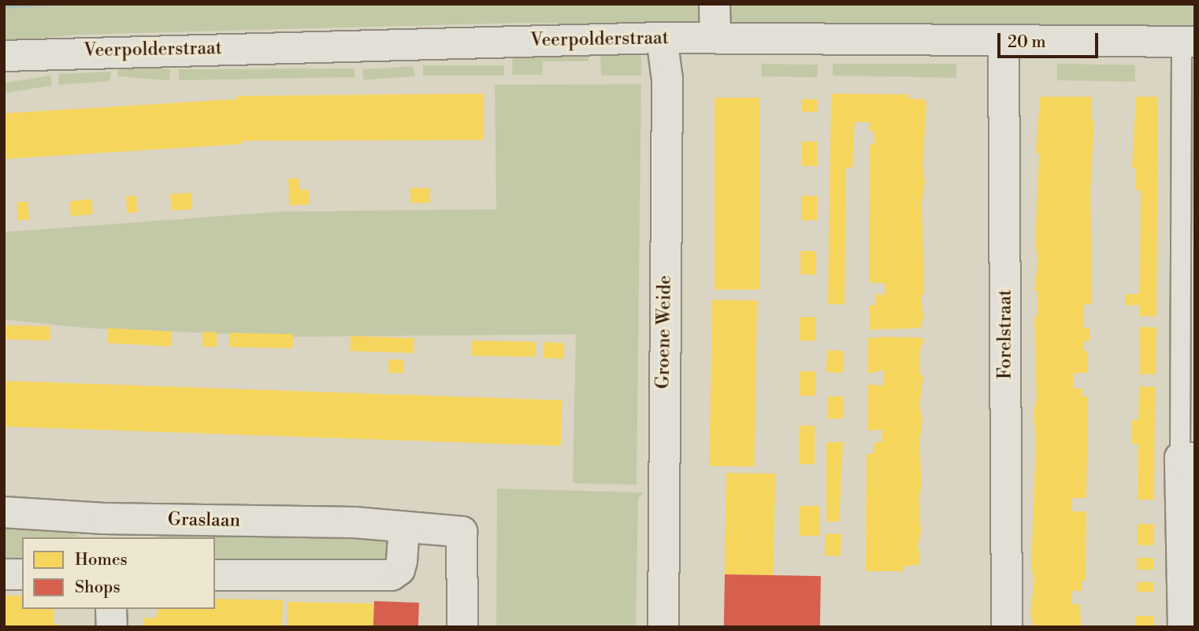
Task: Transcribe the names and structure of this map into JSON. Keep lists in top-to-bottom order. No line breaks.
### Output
{"streets":{"street":["Veerpolderstraat","Groene Weide","Forelstraat","Graslaan"]},"crossings":[["Veerpolderstraat","Groene Weide"],["Veerpolderstraat","Forelstraat"]],"legend":["Homes","Shops"],"scale_bar":"20 m"}
